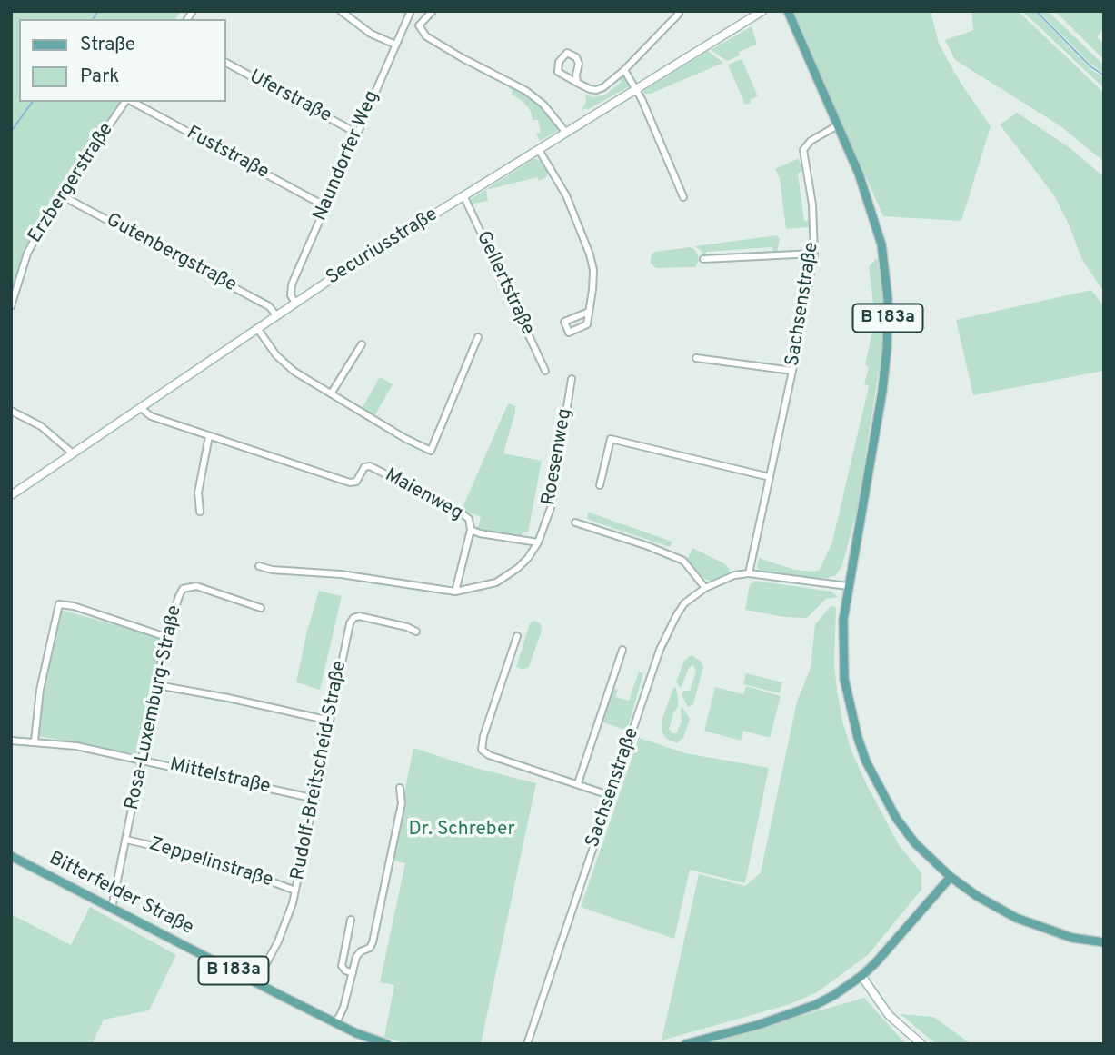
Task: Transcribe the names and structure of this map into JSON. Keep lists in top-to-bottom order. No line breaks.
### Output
{"streets":{"main road":["B 183a","Bitterfelder Straße"],"street":["Uferstraße","Fuststraße","Naundorfer Weg","Erzbergerstraße","Securiusstraße","Gutenbergstraße","Gellertstraße","Sachsenstraße","Roesenweg","Maienweg","Rosa-Luxemburg-Straße","Rudolf-Breitscheid-Straße","Mittelstraße","Zeppelinstraße"]},"crossings":[["Uferstraße","Naundorfer Weg"],["Fuststraße","Naundorfer Weg"],["Naundorfer Weg","Securiusstraße"],["Erzbergerstraße","Gutenbergstraße"],["Securiusstraße","Gutenbergstraße"],["Securiusstraße","Gellertstraße"],["Sachsenstraße","B 183a"],["Rosa-Luxemburg-Straße","Mittelstraße"],["Rosa-Luxemburg-Straße","Zeppelinstraße"],["Rosa-Luxemburg-Straße","Bitterfelder Straße"],["Rudolf-Breitscheid-Straße","Mittelstraße"],["Rudolf-Breitscheid-Straße","Zeppelinstraße"],["Rudolf-Breitscheid-Straße","Bitterfelder Straße"]],"parks":["Dr. Schreber"],"legend":["Straße","Park"]}
